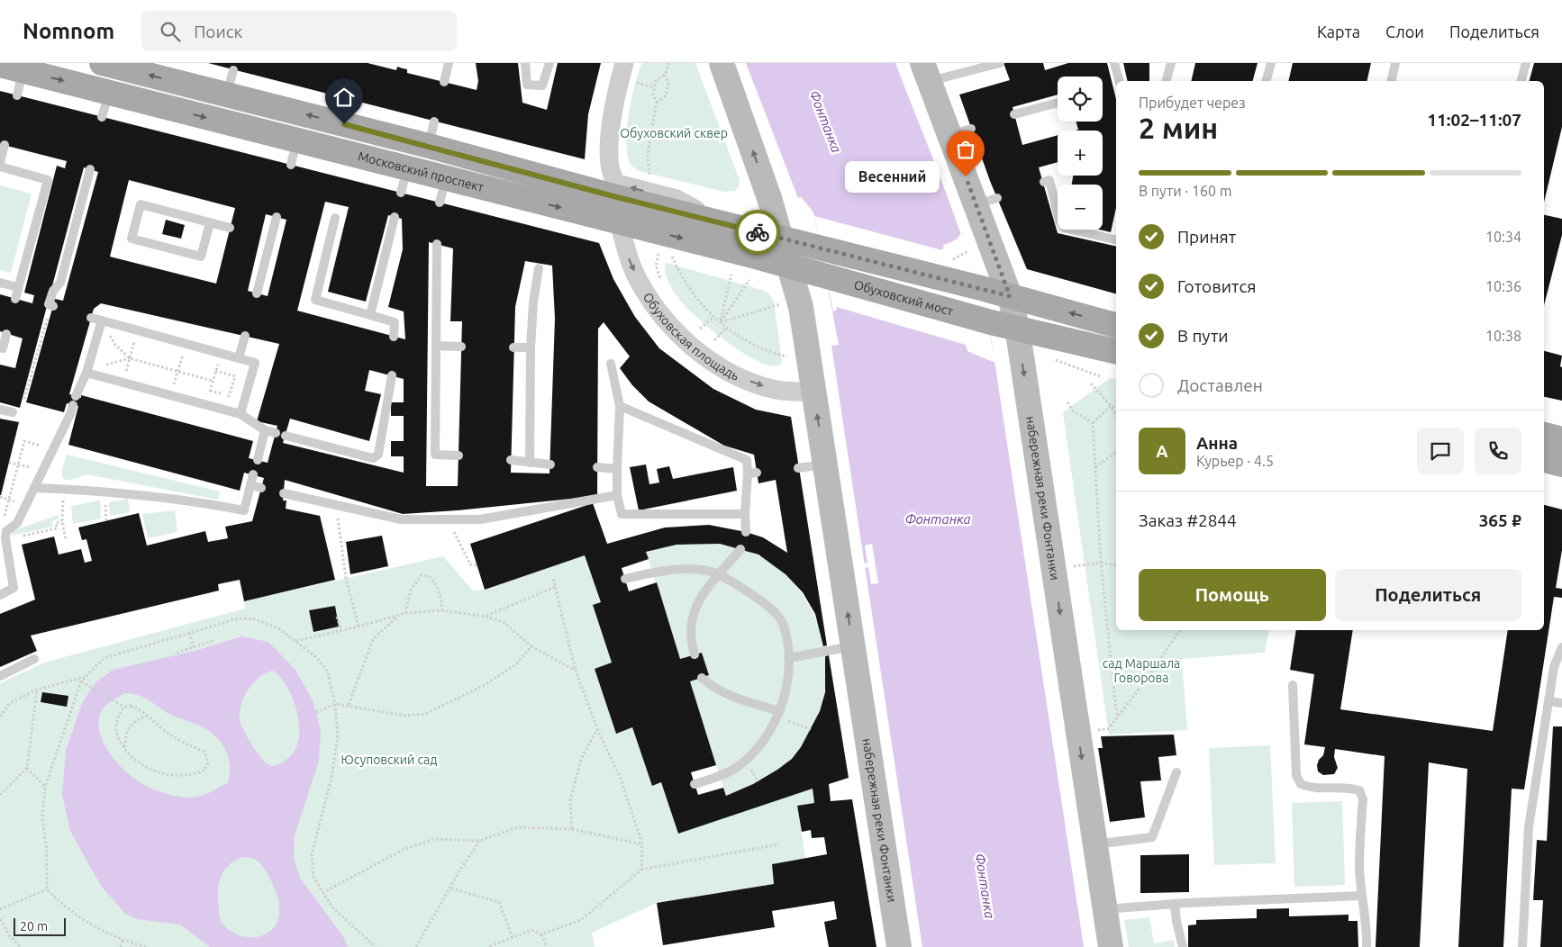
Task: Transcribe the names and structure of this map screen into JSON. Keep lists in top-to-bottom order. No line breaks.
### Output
{"streets":{"main road":["Московский проспект","Обуховский мост","набережная реки Фонтанки"],"street":["Обуховская площадь"]},"crossings":[["Московский проспект","Обуховский мост"],["Московский проспект","Обуховская площадь"],["Московский проспект","набережная реки Фонтанки"],["Обуховский мост","набережная реки Фонтанки"],["Обуховская площадь","набережная реки Фонтанки"]],"one_way":["Обуховская площадь"],"water":["Фонтанка"],"parks":["Обуховский сквер","сад Маршала Говорова","Юсуповский сад"],"places":["Весенний"],"scale_bar":"20 m","page":{"header":"Nomnom","search":"Поиск","nav":["Карта","Слои","Поделиться"],"map_buttons":["+","−"],"heading":["2 мин","Прибудет через","11:02–11:07"],"panel":["Анна","Курьер · 4.5","Заказ #2844","365 ₽"],"bar":"В пути · 160 m","bubble":"Весенний","list":[["Принят","10:34"],["Готовится","10:36"],["В пути","10:38"],"Доставлен"],"round":"А","buttons":["Помощь","Поделиться"],"scale":"20 m"}}
